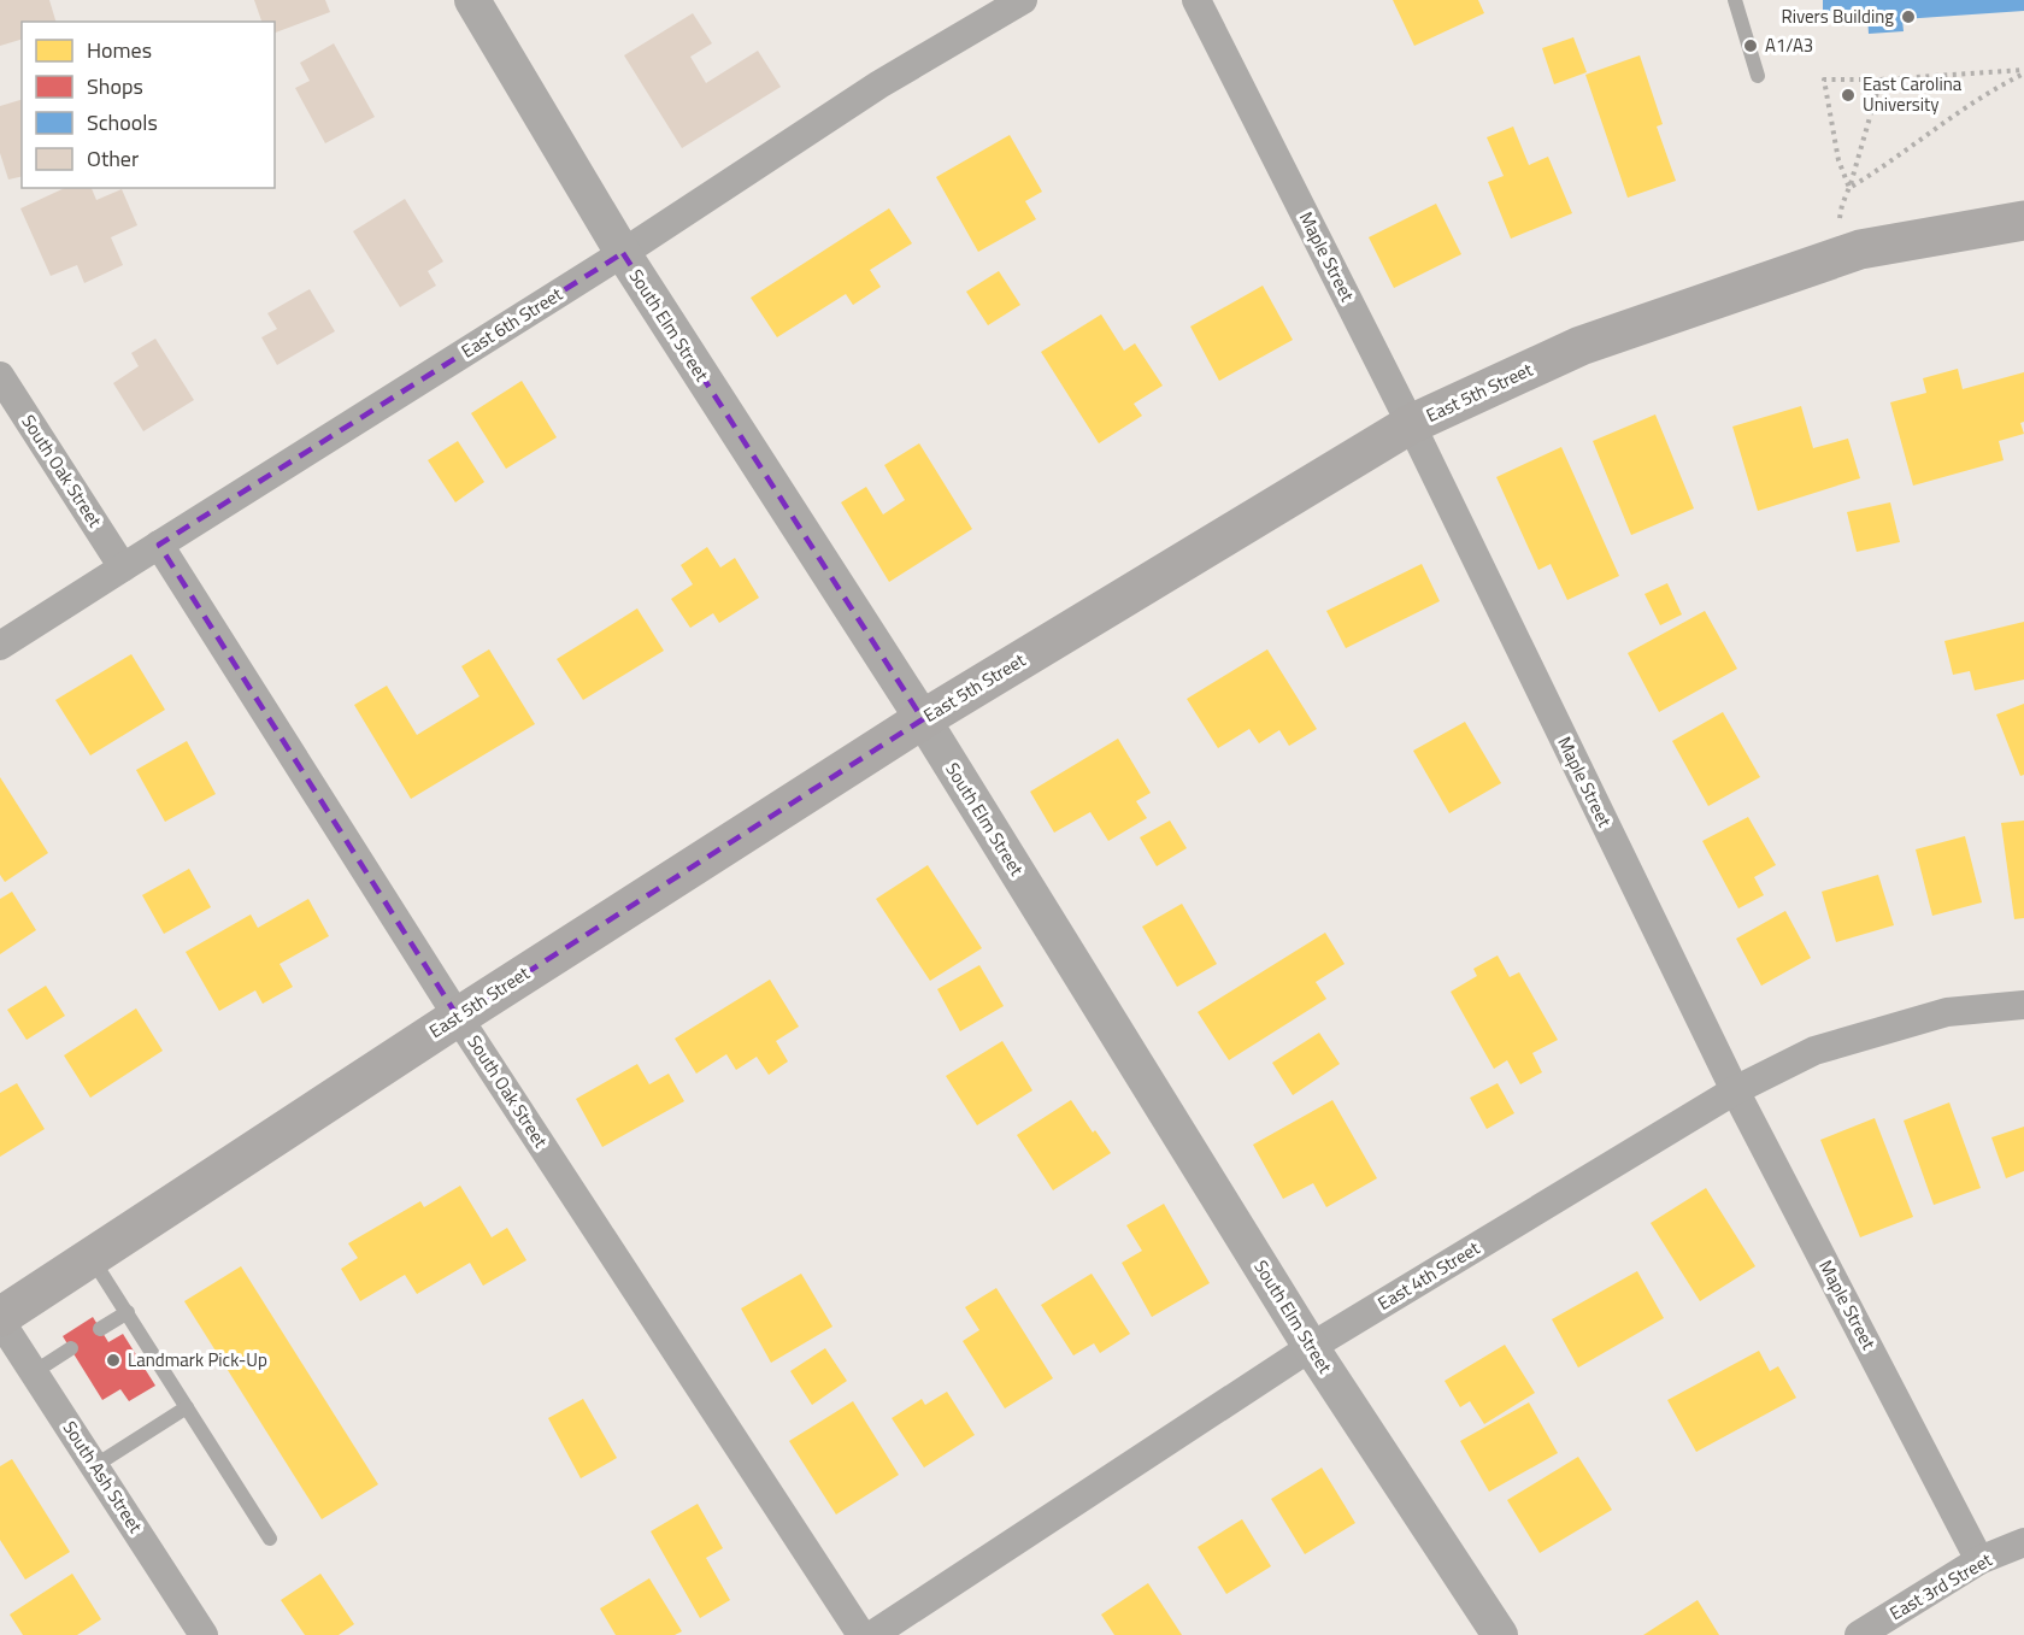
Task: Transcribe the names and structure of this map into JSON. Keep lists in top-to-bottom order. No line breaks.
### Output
{"streets":{"main road":["East 5th Street"],"street":["Maple Street","East 6th Street","South Elm Street","South Oak Street","East 4th Street","South Ash Street","East 3rd Street"]},"crossings":[["Maple Street","East 5th Street"],["Maple Street","East 4th Street"],["Maple Street","East 3rd Street"],["East 6th Street","South Elm Street"],["East 6th Street","South Oak Street"],["South Elm Street","East 5th Street"],["South Elm Street","East 4th Street"],["East 5th Street","South Oak Street"],["East 5th Street","South Ash Street"]],"places":["Rivers Building","A1/A3","East Carolina University","Landmark Pick-Up"],"legend":["Homes","Shops","Schools","Other"]}
